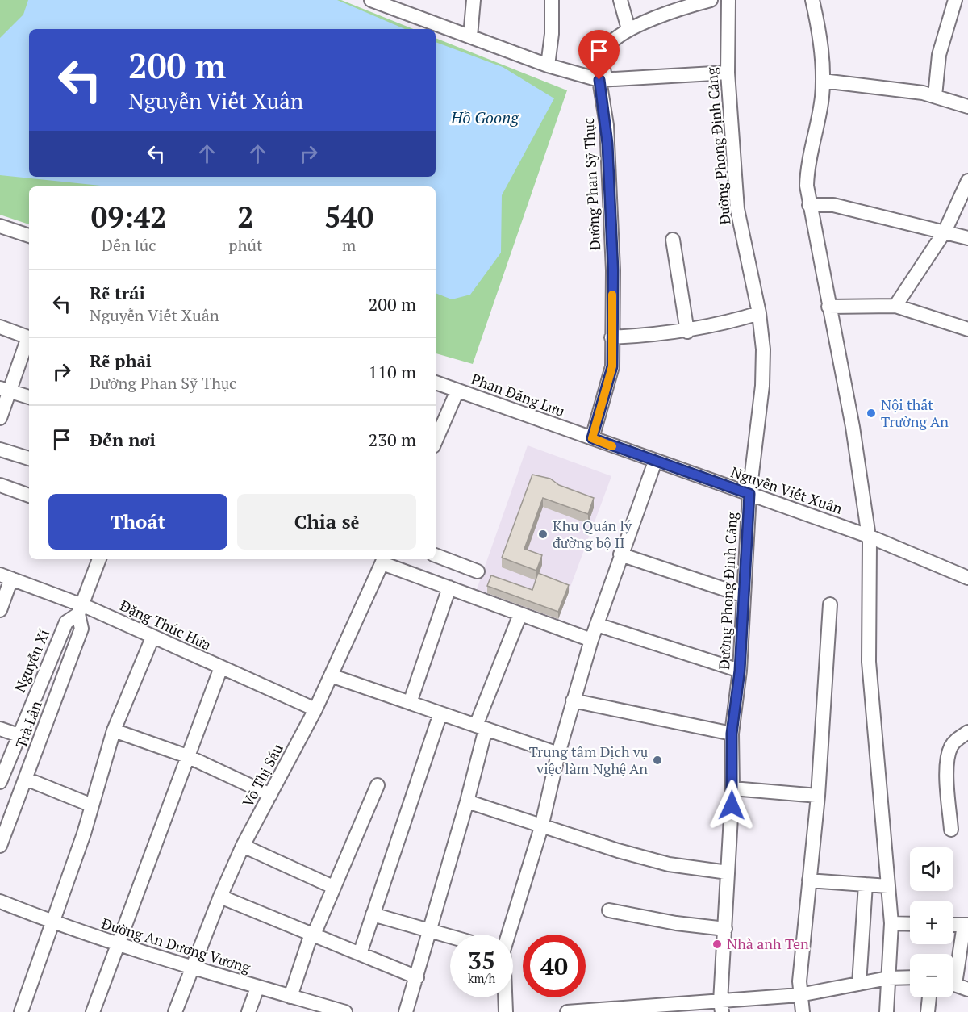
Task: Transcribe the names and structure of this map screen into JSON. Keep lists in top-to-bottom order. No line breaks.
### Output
{"streets":{"street":["Đường Phong Định Cảng","Đường Phan Sỹ Thục","Phan Đăng Lưu","Nguyễn Viết Xuân","Đặng Thúc Hứa","Nguyễn Xí","Trà Lân","Võ Thị Sáu","Đường An Dương Vương"]},"crossings":[["Đường Phong Định Cảng","Nguyễn Viết Xuân"],["Đường Phan Sỹ Thục","Phan Đăng Lưu"],["Đường Phan Sỹ Thục","Nguyễn Viết Xuân"],["Phan Đăng Lưu","Nguyễn Viết Xuân"],["Đặng Thúc Hứa","Nguyễn Xí"],["Đặng Thúc Hứa","Trà Lân"],["Đặng Thúc Hứa","Võ Thị Sáu"],["Nguyễn Xí","Trà Lân"],["Võ Thị Sáu","Đường An Dương Vương"]],"water":["Hồ Goong"],"places":["Nội thất Trường An","Khu Quản lý đường bộ II","Trung tâm Dịch vụ việc làm Nghệ An","Nhà anh Ten"],"page":{"turn":["200 m","Nguyễn Viết Xuân"],"eta":["09:42","Đến lúc","2","phút","540","m"],"list":[{"name":"Rẽ trái","note":"Nguyễn Viết Xuân","value":"200 m"},{"name":"Rẽ phải","note":"Đường Phan Sỹ Thục","value":"110 m"},{"name":"Đến nơi","value":"230 m"}],"buttons":["Thoát","Chia sẻ"],"map_buttons":["+","−"],"speed":"35 km/h","limit":"40"}}
